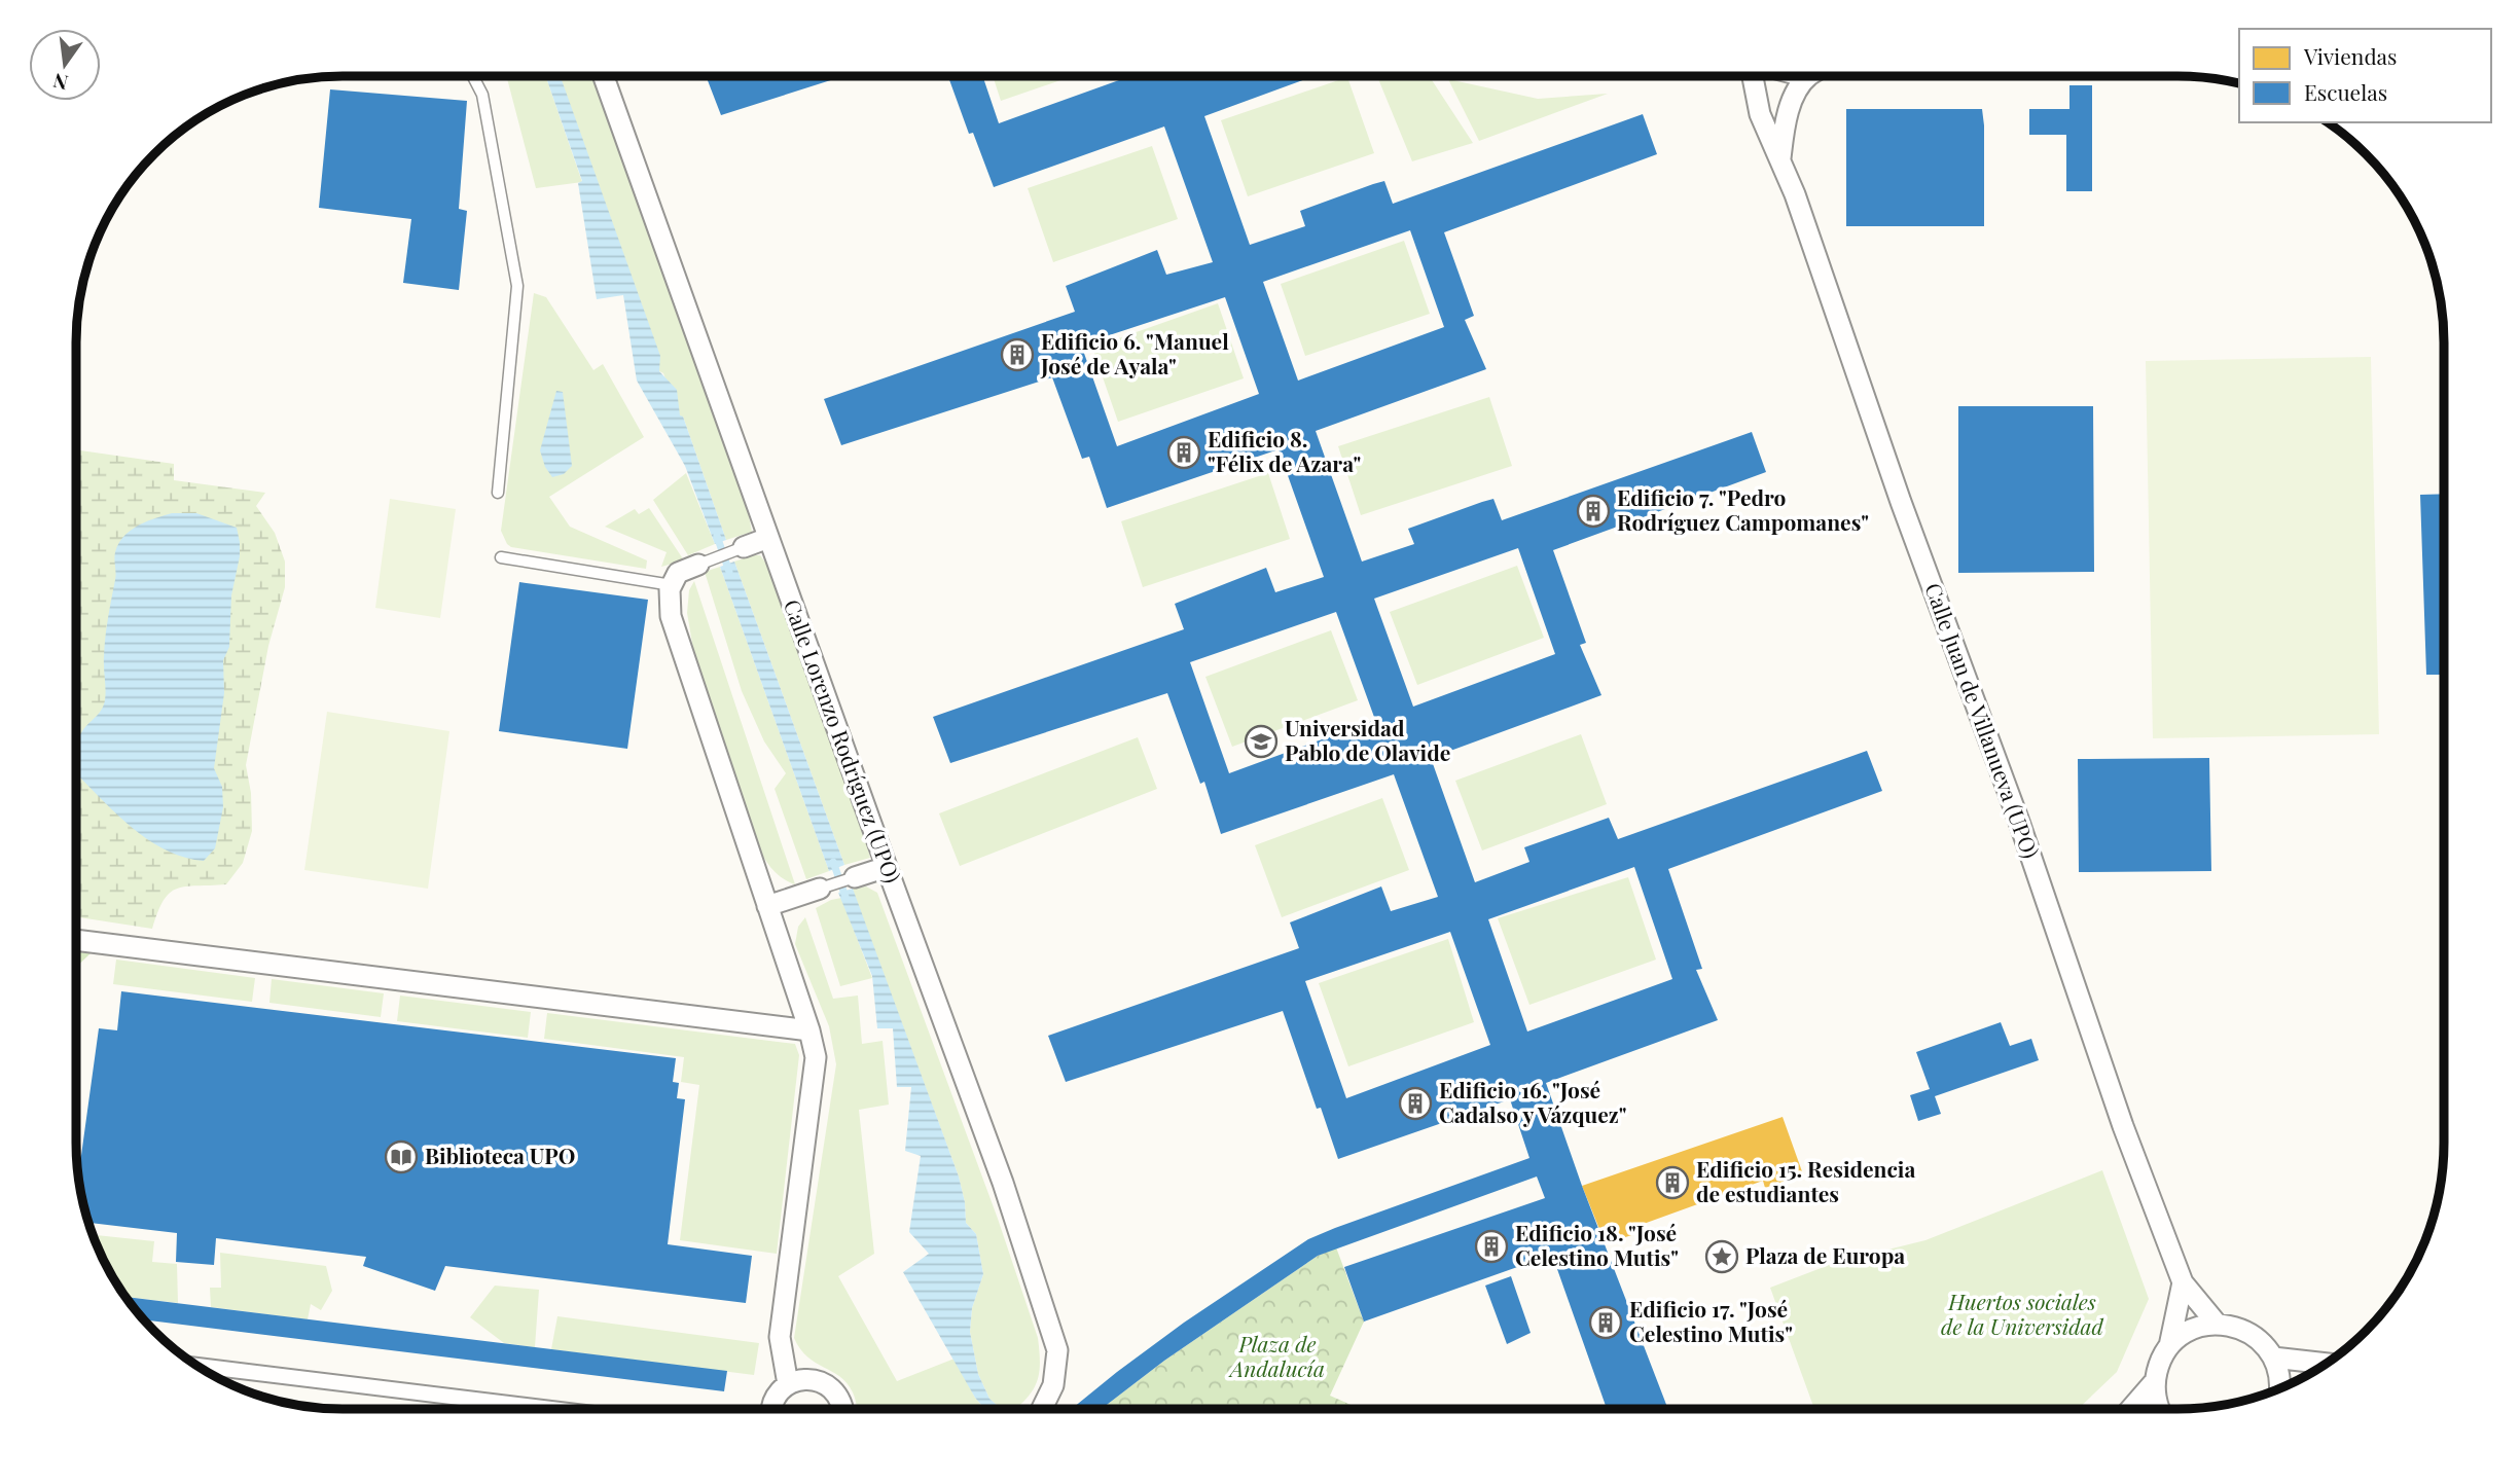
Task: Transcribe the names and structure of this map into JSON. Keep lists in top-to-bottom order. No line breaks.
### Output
{"streets":{"street":["Calle Juan de Villanueva (UPO)","Calle Lorenzo Rodríguez (UPO)"]},"parks":["Huertos sociales de la Universidad","Plaza de Andalucía"],"places":{"building":["Edificio 6. \"Manuel José de Ayala\"","Edificio 8. \"Félix de Azara\"","Edificio 7. \"Pedro Rodríguez Campomanes\"","Edificio 16. \"José Cadalso y Vázquez\"","Edificio 15. Residencia de estudiantes","Edificio 18. \"José Celestino Mutis\"","Edificio 17. \"José Celestino Mutis\""],"school or university":["Universidad Pablo de Olavide"],"library":["Biblioteca UPO"],"place":["Plaza de Europa"]},"legend":["Viviendas","Escuelas"],"north":"bottom"}
